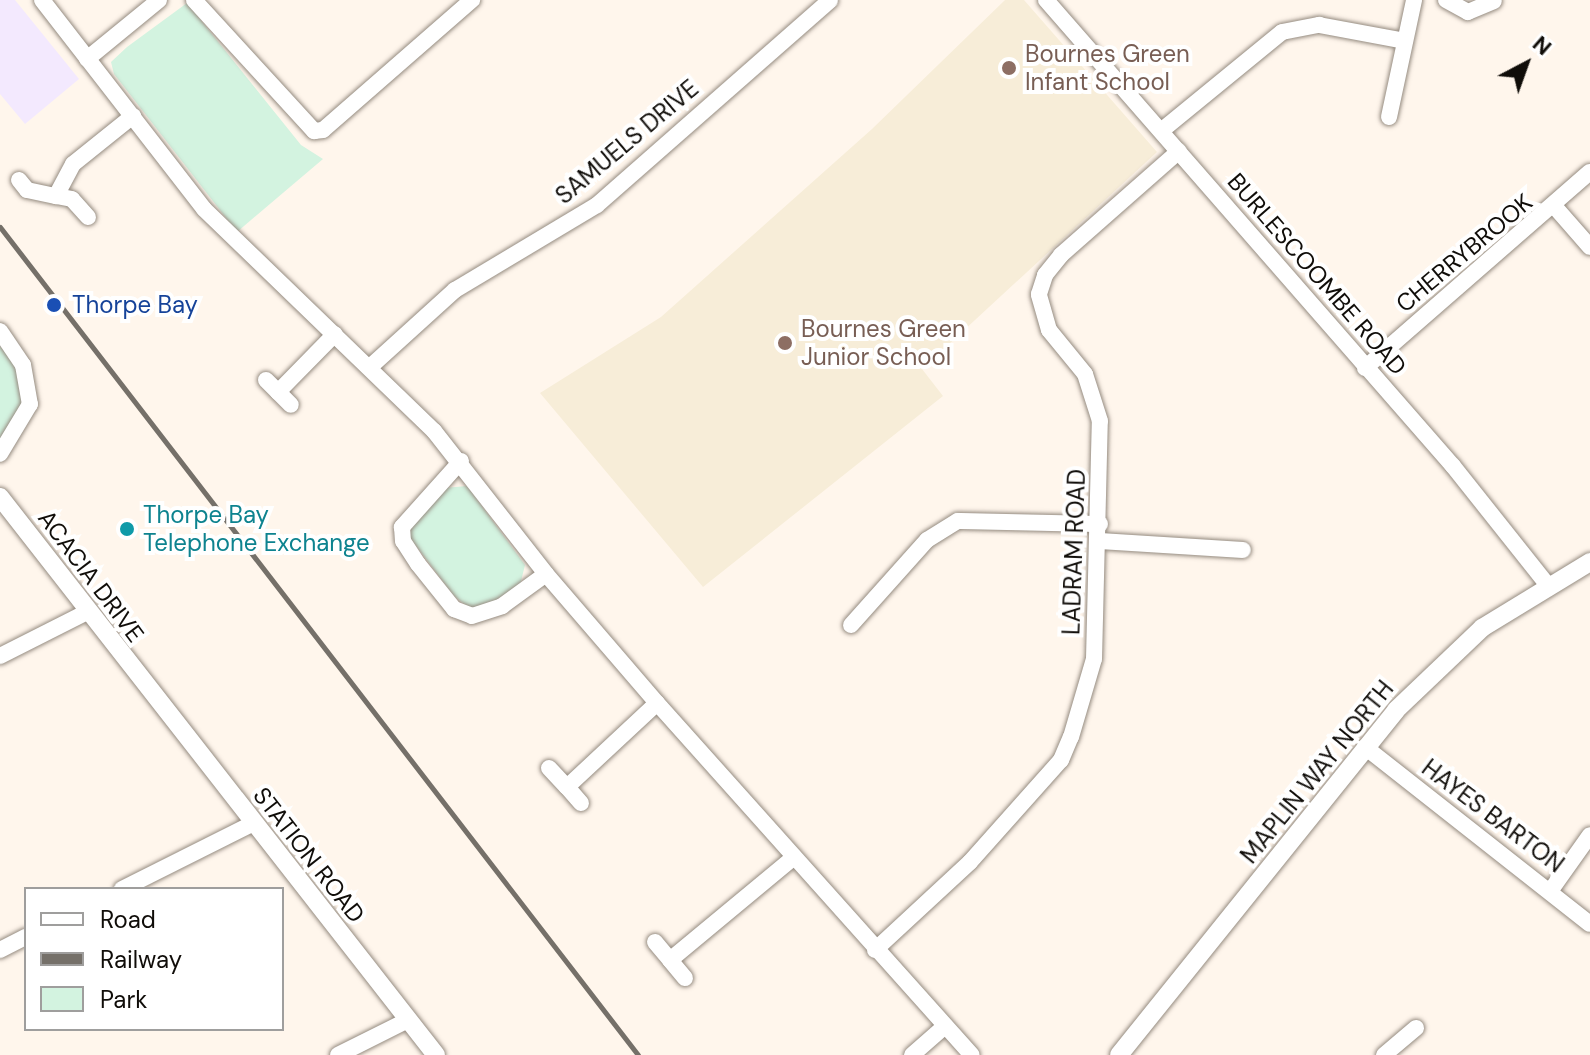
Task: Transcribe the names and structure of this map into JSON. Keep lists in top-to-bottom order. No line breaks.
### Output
{"streets":{"street":["SAMUELS DRIVE","CHERRYBROOK","BURLESCOOMBE ROAD","LADRAM ROAD","ACACIA DRIVE","MAPLIN WAY NORTH","HAYES BARTON","STATION ROAD"]},"crossings":[["CHERRYBROOK","BURLESCOOMBE ROAD"],["BURLESCOOMBE ROAD","LADRAM ROAD"],["BURLESCOOMBE ROAD","MAPLIN WAY NORTH"],["ACACIA DRIVE","STATION ROAD"],["MAPLIN WAY NORTH","HAYES BARTON"]],"places":["Bournes Green Infant School","Thorpe Bay","Bournes Green Junior School","Thorpe Bay Telephone Exchange"],"legend":["Road","Railway","Park"],"north":"top right"}
